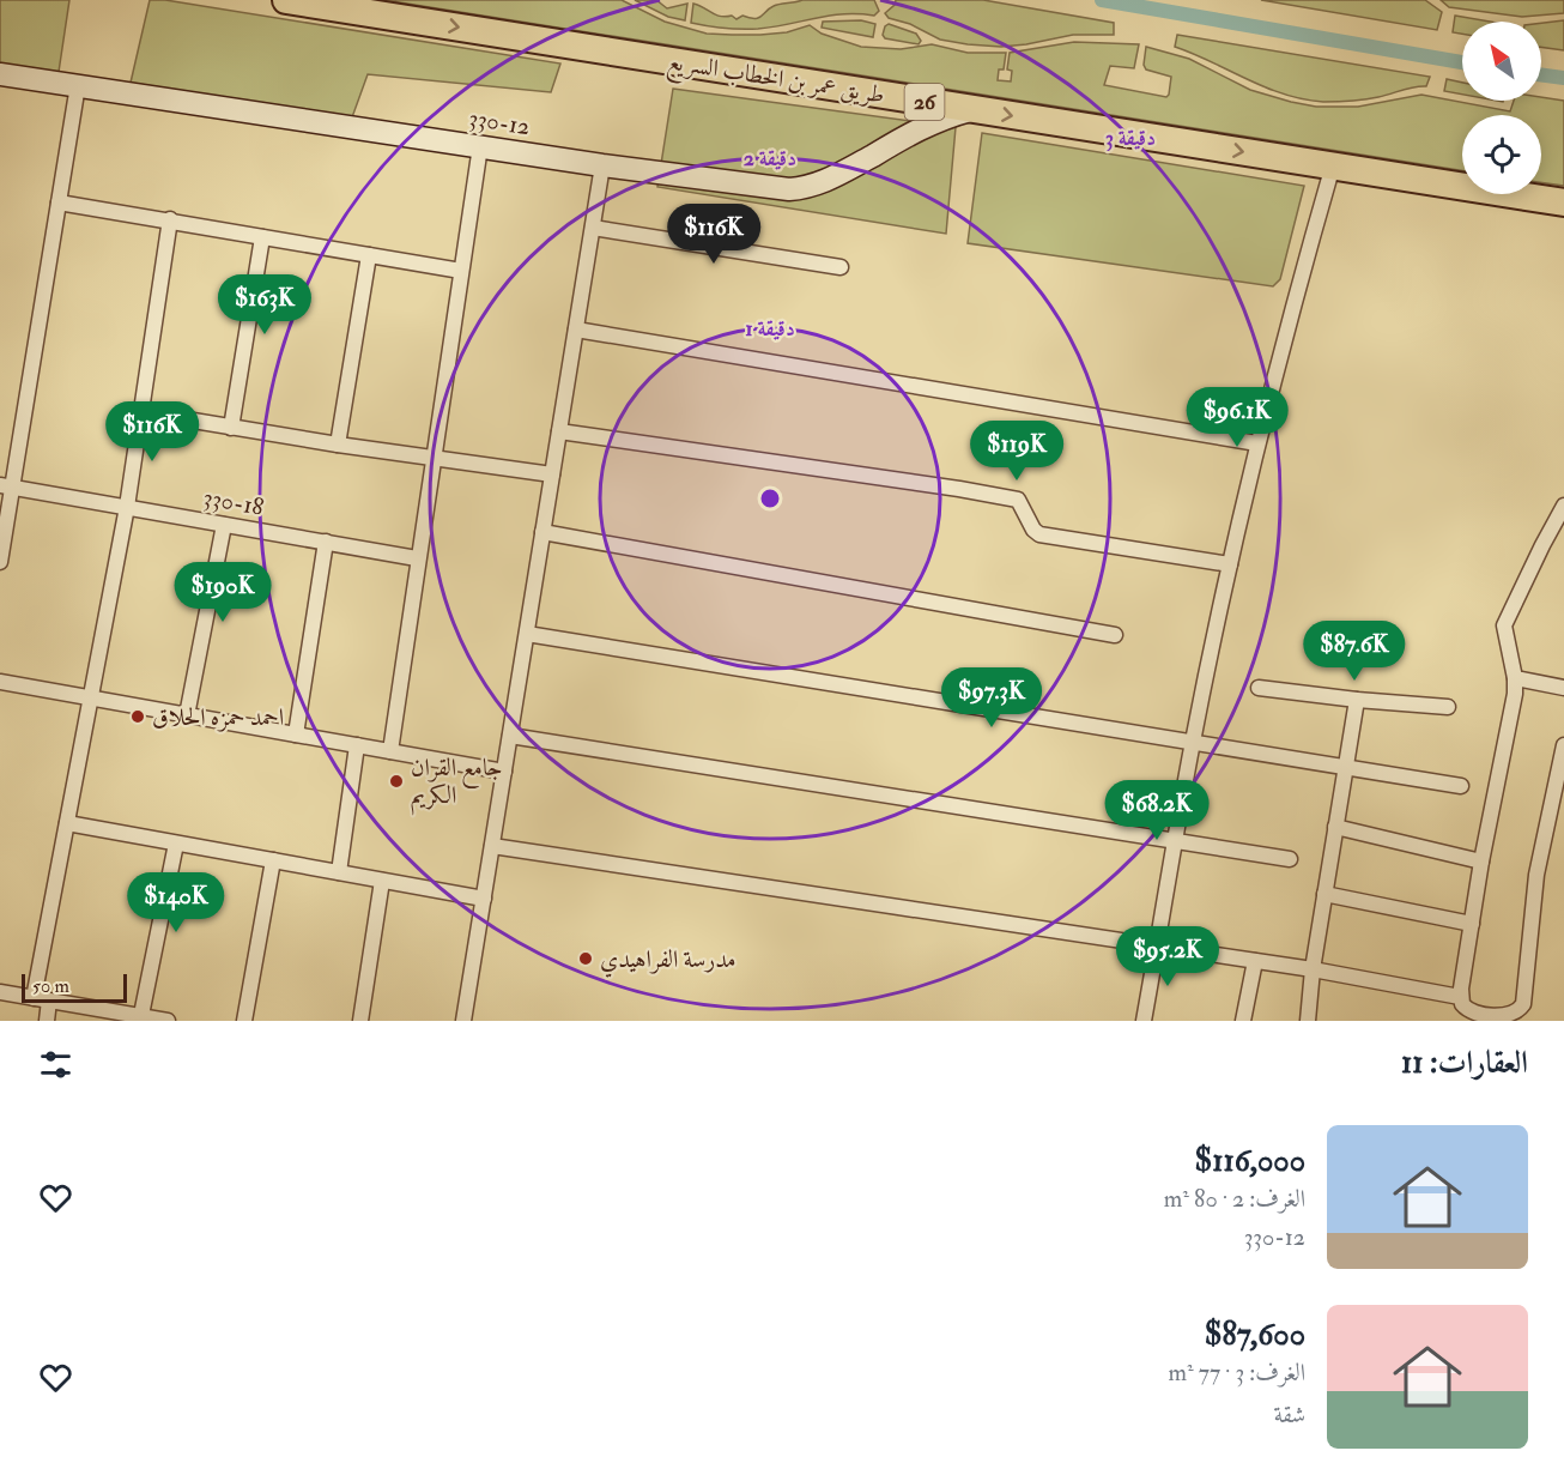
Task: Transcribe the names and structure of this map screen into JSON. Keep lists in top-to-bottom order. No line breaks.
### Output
{"streets":{"highway":["طريق عمر بن الخطاب السريع","26"],"street":["330-12","330-18"]},"crossings":[["طريق عمر بن الخطاب السريع","330-12"]],"one_way":["طريق عمر بن الخطاب السريع"],"places":["احمد حمزه الحلاق","جامع القران الكريم","مدرسة الفراهيدي"],"scale_bar":"50 m","north":"top left","page":{"price":["$116K","$163K","$96.1K","$116K","$119K","$190K","$87.6K","$97.3K","$68.2K","$140K","$95.2K"],"scale":"50 m","heading":"العقارات: 11","list":[{"name":"$116,000","note":"الغرف: 2 · 80 m² · 330-12"},{"name":"$87,600","note":"الغرف: 3 · 77 m² · شقة"}]},"rings":["3 دقيقة","2 دقيقة","1 دقيقة"]}
